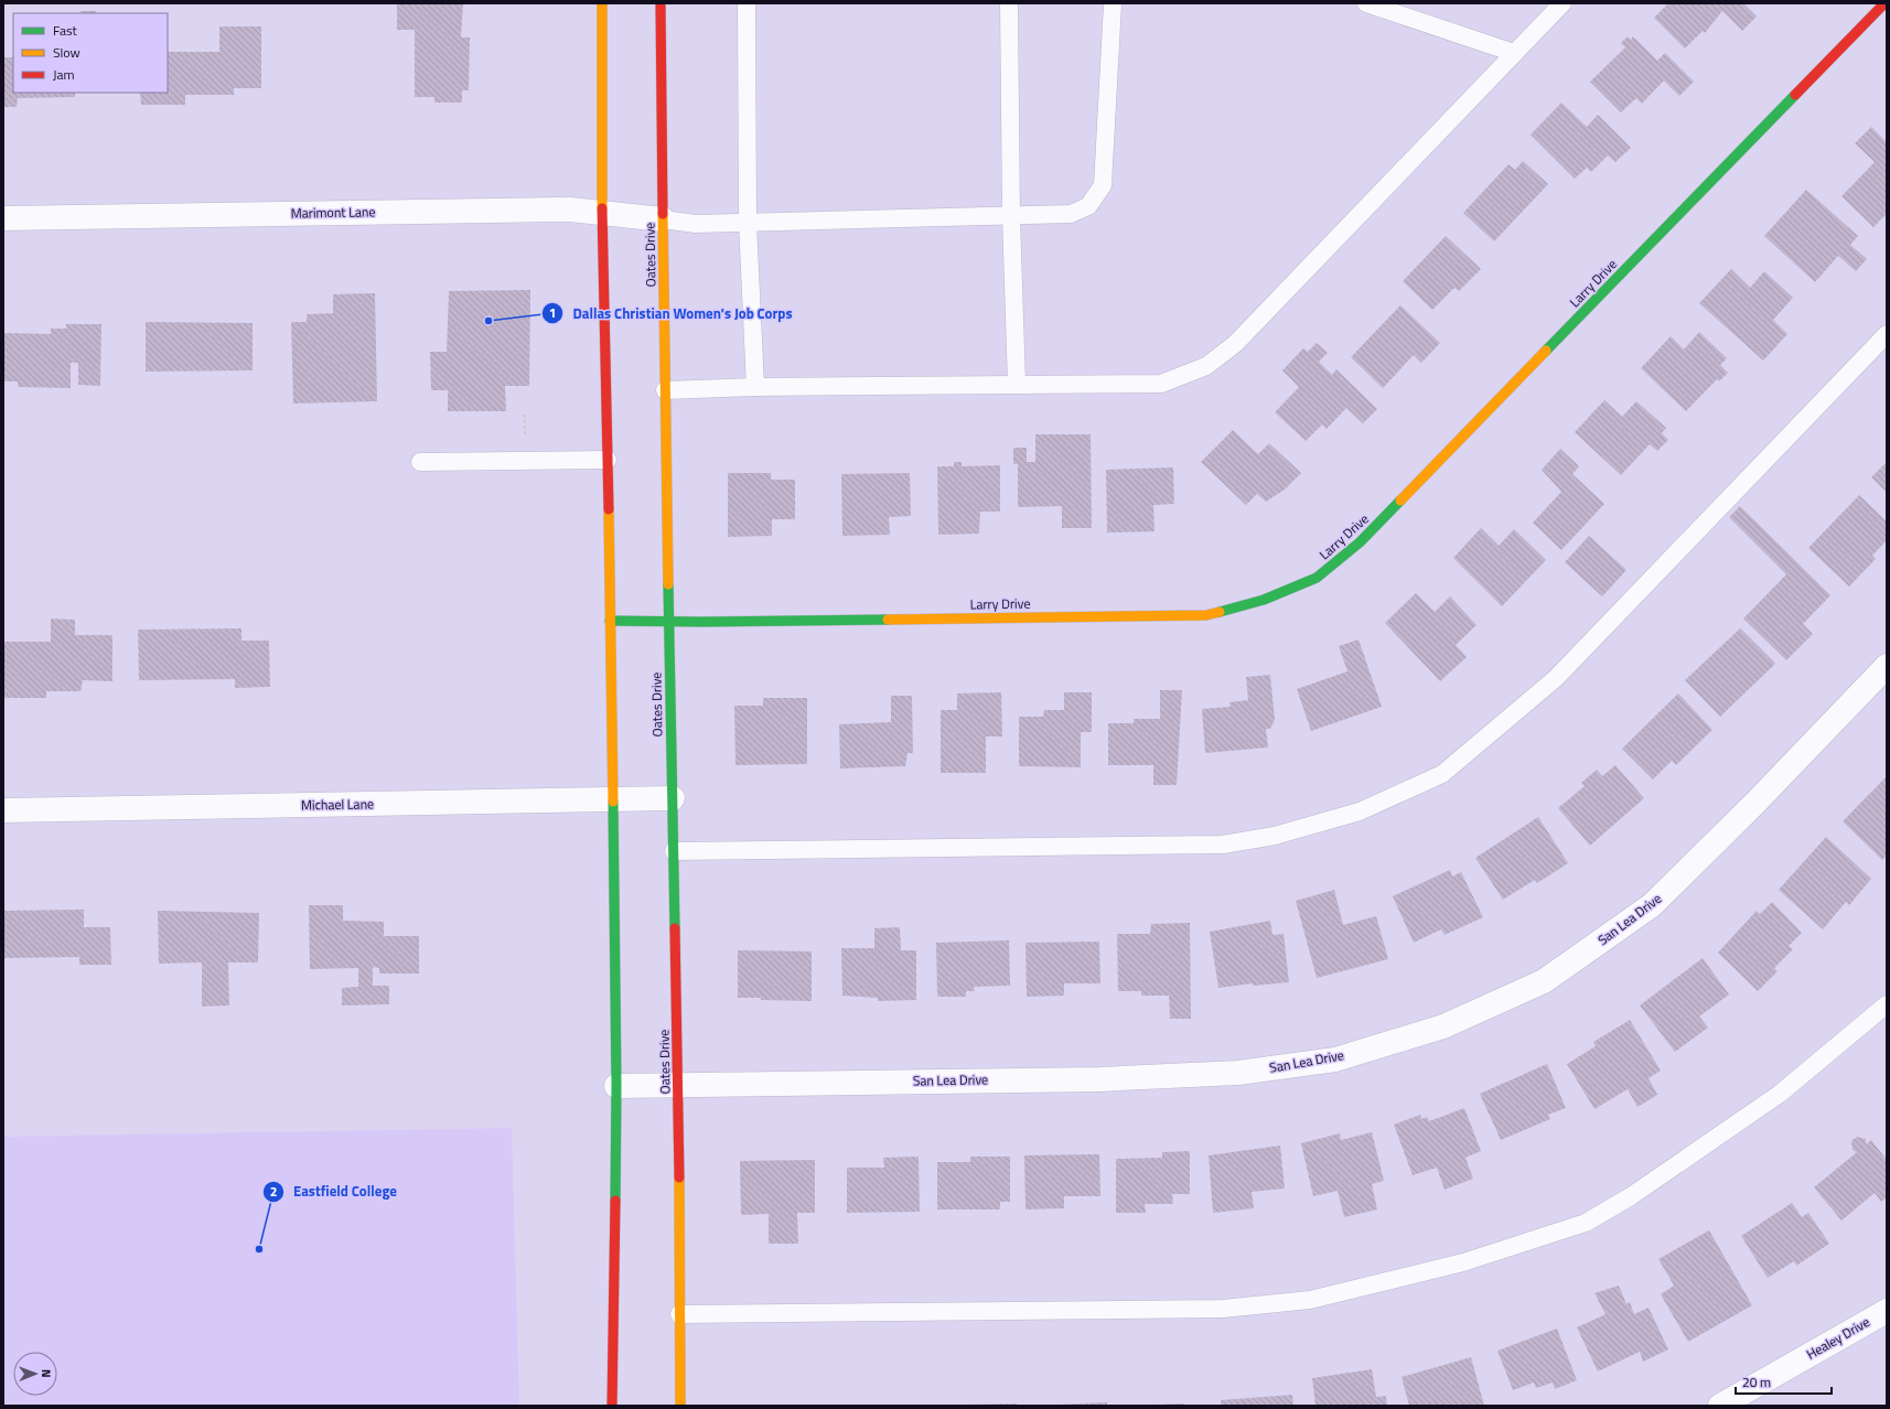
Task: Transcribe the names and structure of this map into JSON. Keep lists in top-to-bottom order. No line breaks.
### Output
{"streets":{"main road":["Oates Drive","Larry Drive"],"street":["Marimont Lane","Michael Lane","San Lea Drive","Healey Drive"]},"crossings":[["Marimont Lane","Oates Drive"],["Oates Drive","Larry Drive"],["Oates Drive","Michael Lane"],["Oates Drive","San Lea Drive"]],"places":["Dallas Christian Women's Job Corps","Eastfield College"],"legend":["Fast","Slow","Jam"],"scale_bar":"20 m","north":"right"}
